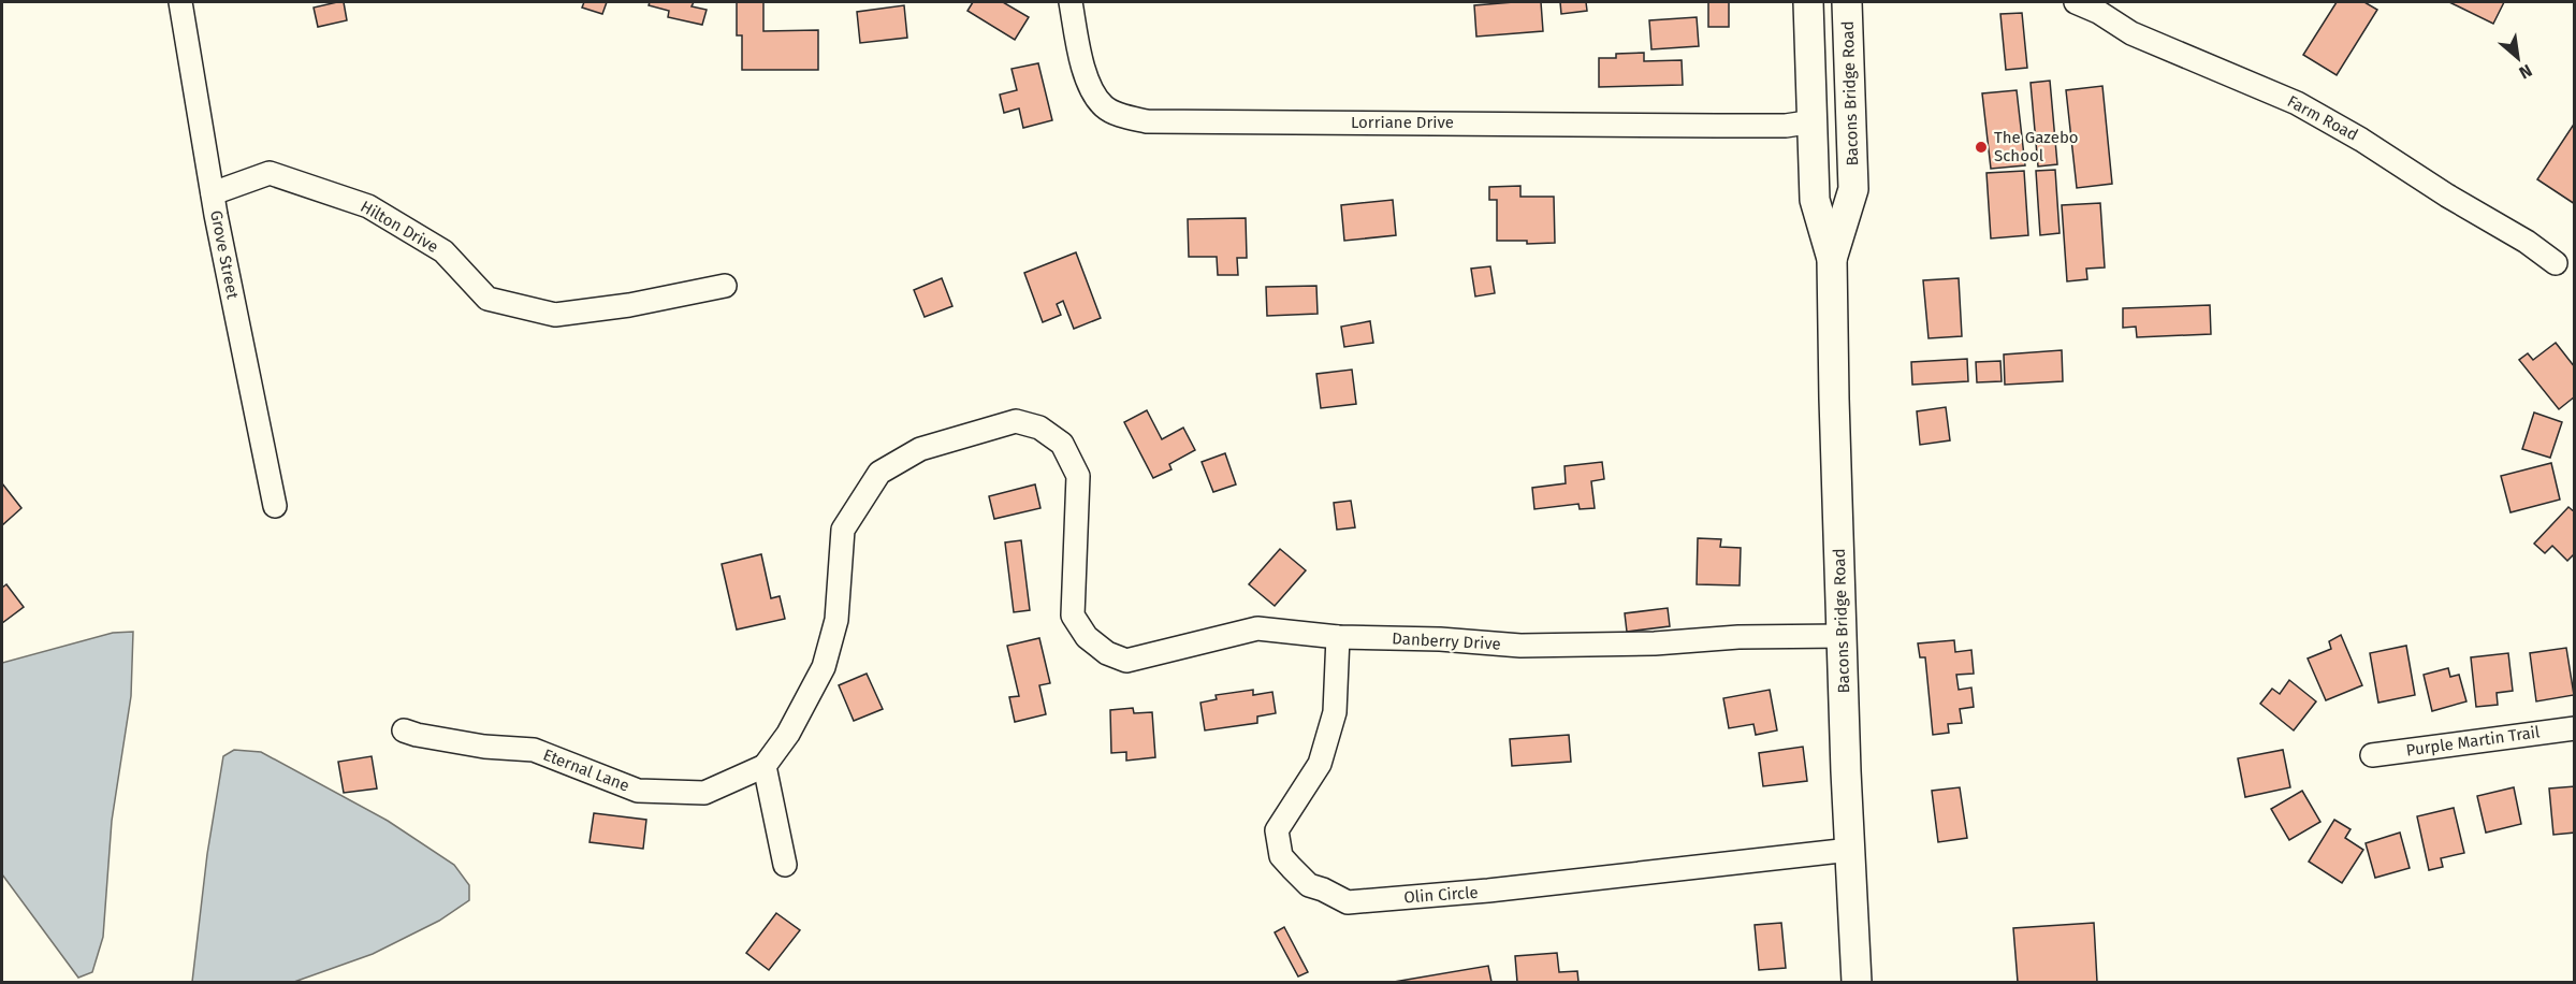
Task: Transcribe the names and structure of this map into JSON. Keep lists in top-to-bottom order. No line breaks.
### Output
{"streets":{"main road":["Bacons Bridge Road"],"street":["Farm Road","Lorriane Drive","Hilton Drive","Grove Street","Danberry Drive","Purple Martin Trail","Eternal Lane","Olin Circle"]},"crossings":[["Bacons Bridge Road","Lorriane Drive"],["Bacons Bridge Road","Danberry Drive"],["Bacons Bridge Road","Olin Circle"],["Hilton Drive","Grove Street"],["Danberry Drive","Eternal Lane"],["Danberry Drive","Olin Circle"]],"places":["The Gazebo School"],"north":"bottom right"}
